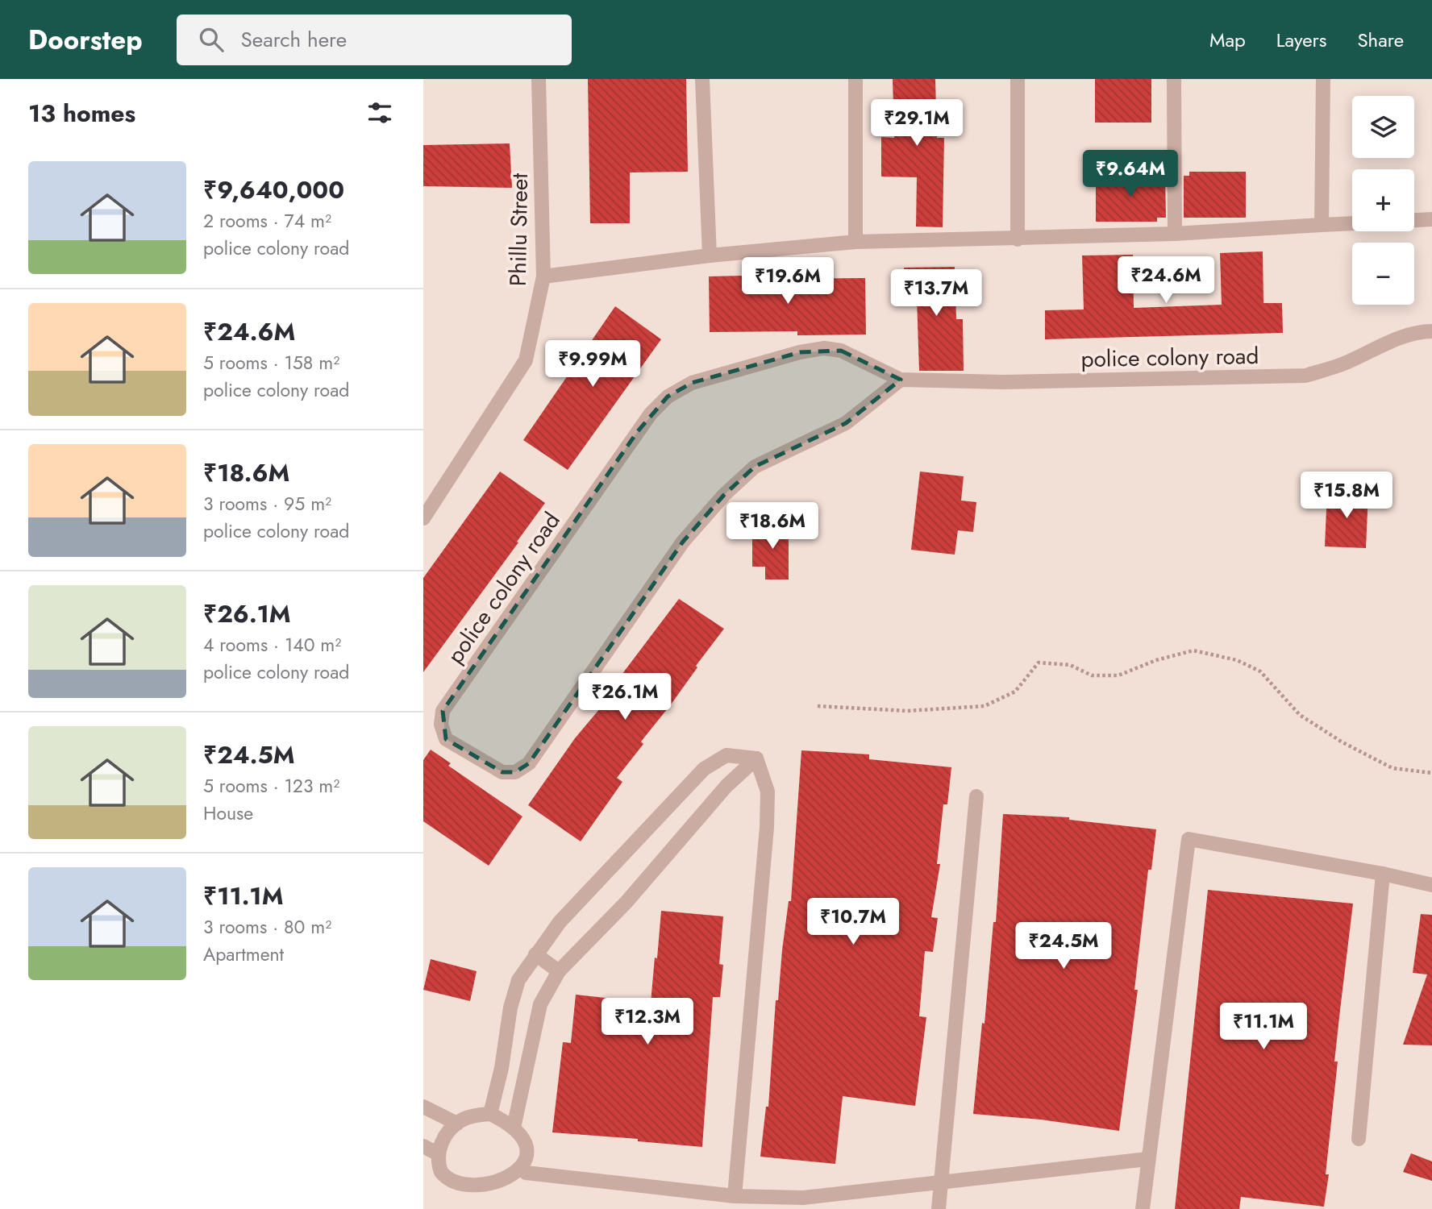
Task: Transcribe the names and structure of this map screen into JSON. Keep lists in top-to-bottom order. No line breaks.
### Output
{"streets":{"street":["Phillu Street","police colony road"]},"page":{"header":"Doorstep","search":"Search here","nav":["Map","Layers","Share"],"heading":"13 homes","map_buttons":["+","−"],"price":["₹29.1M","₹9.64M","₹24.6M","₹19.6M","₹13.7M","₹9.99M","₹15.8M","₹18.6M","₹26.1M","₹10.7M","₹24.5M","₹12.3M","₹11.1M"],"list":[{"name":"₹9,640,000","note":"2 rooms · 74 m² · police colony road"},{"name":"₹24.6M","note":"5 rooms · 158 m² · police colony road"},{"name":"₹18.6M","note":"3 rooms · 95 m² · police colony road"},{"name":"₹26.1M","note":"4 rooms · 140 m² · police colony road"},{"name":"₹24.5M","note":"5 rooms · 123 m² · House"},{"name":"₹11.1M","note":"3 rooms · 80 m² · Apartment"}]}}
